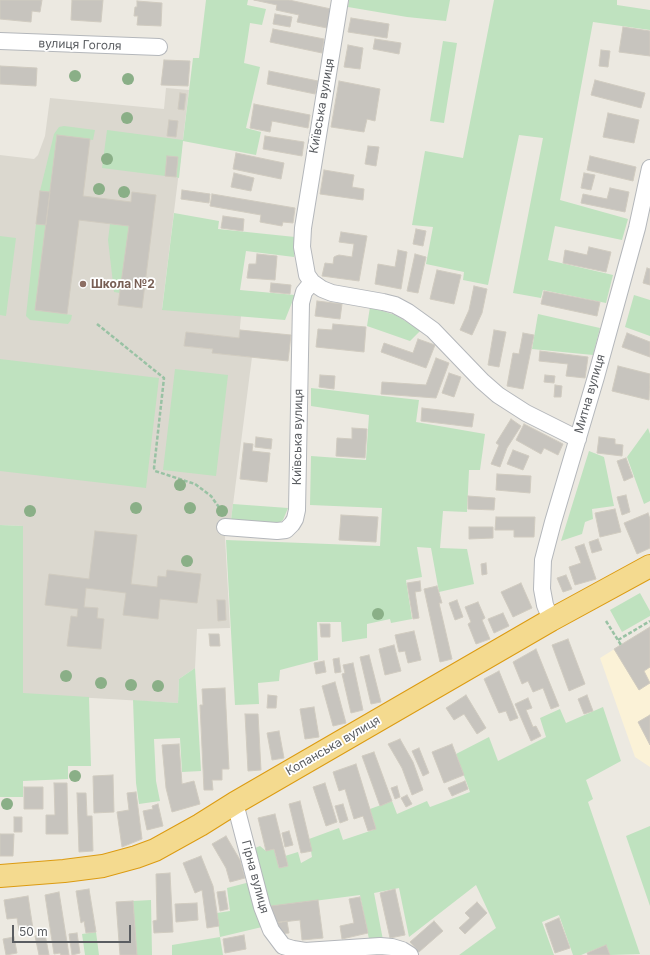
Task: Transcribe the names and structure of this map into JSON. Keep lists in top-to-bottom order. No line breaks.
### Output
{"streets":{"highway":["Копанська вулиця"],"street":["вулиця Гоголя","Київська вулиця","Митна вулиця","Гірна вулиця"]},"crossings":[["Митна вулиця","Копанська вулиця"],["Копанська вулиця","Гірна вулиця"]],"places":["Школа №2"],"scale_bar":"50 m"}
